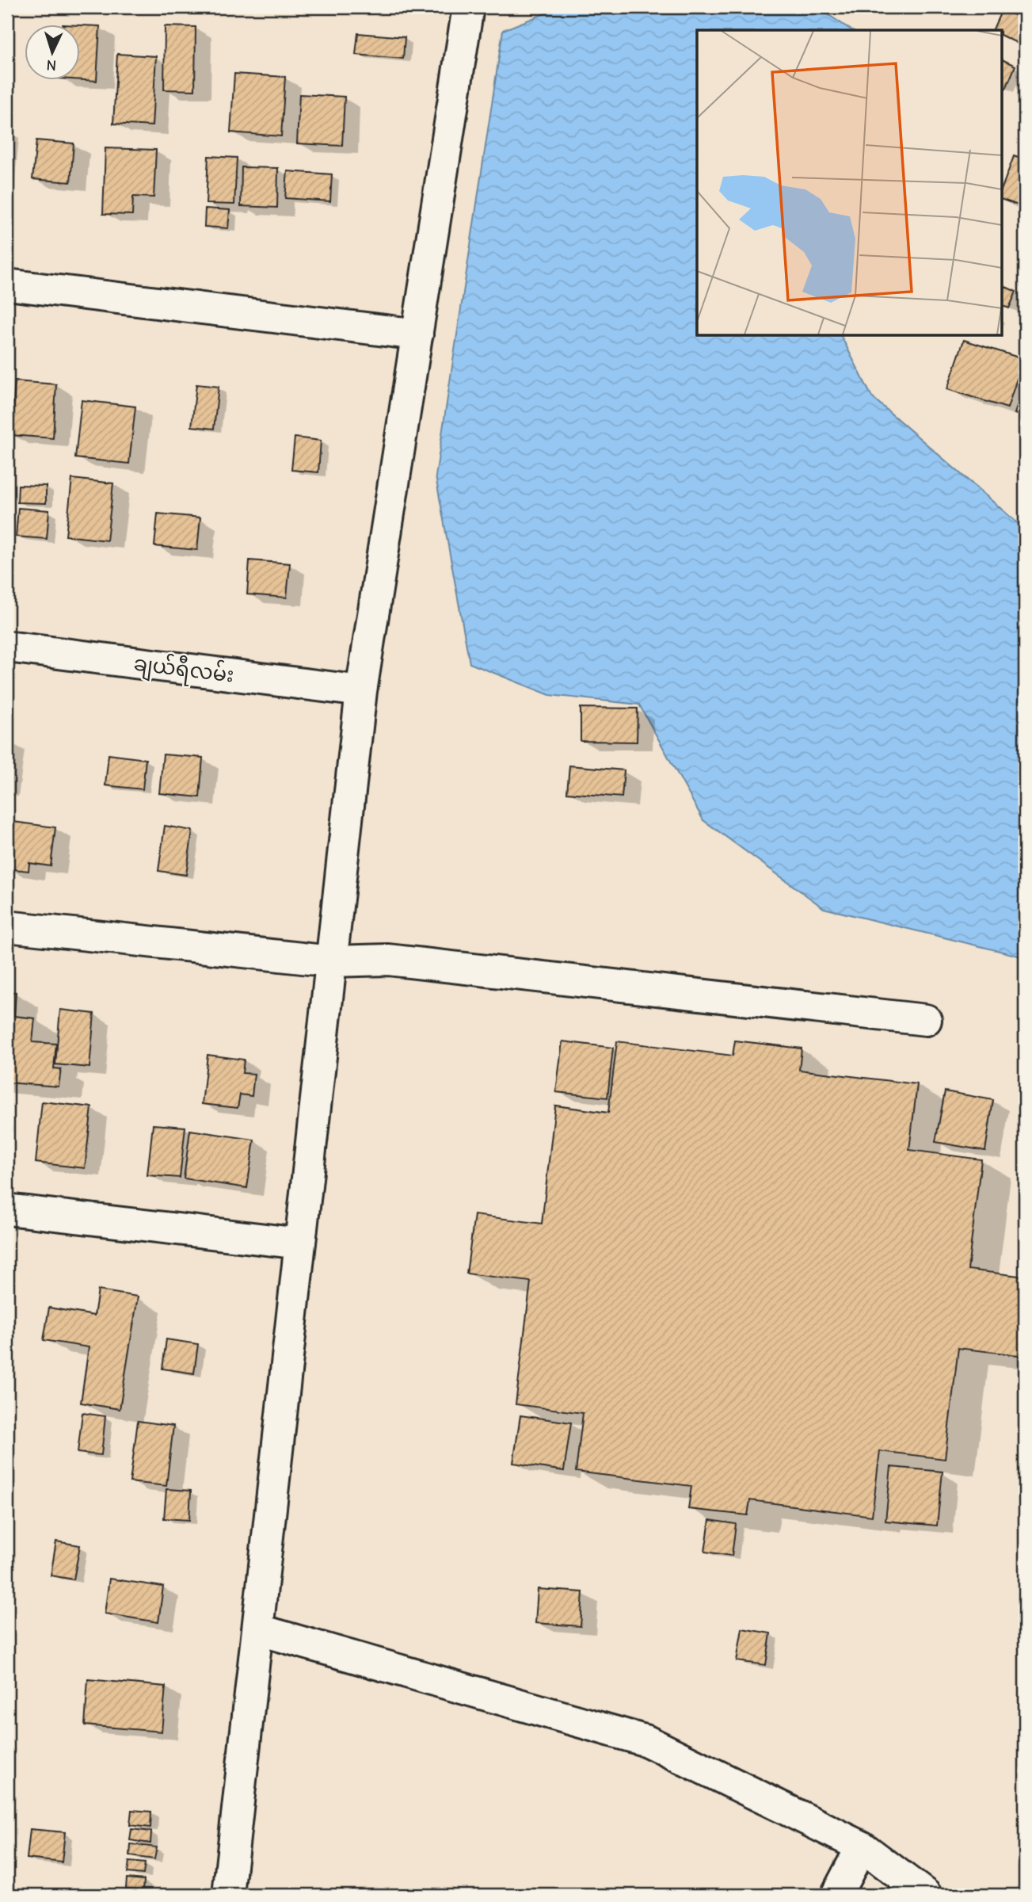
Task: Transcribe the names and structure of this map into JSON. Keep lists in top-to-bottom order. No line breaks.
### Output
{"streets":{"street":["ချယ်ရီလမ်း"]},"north":"bottom"}
